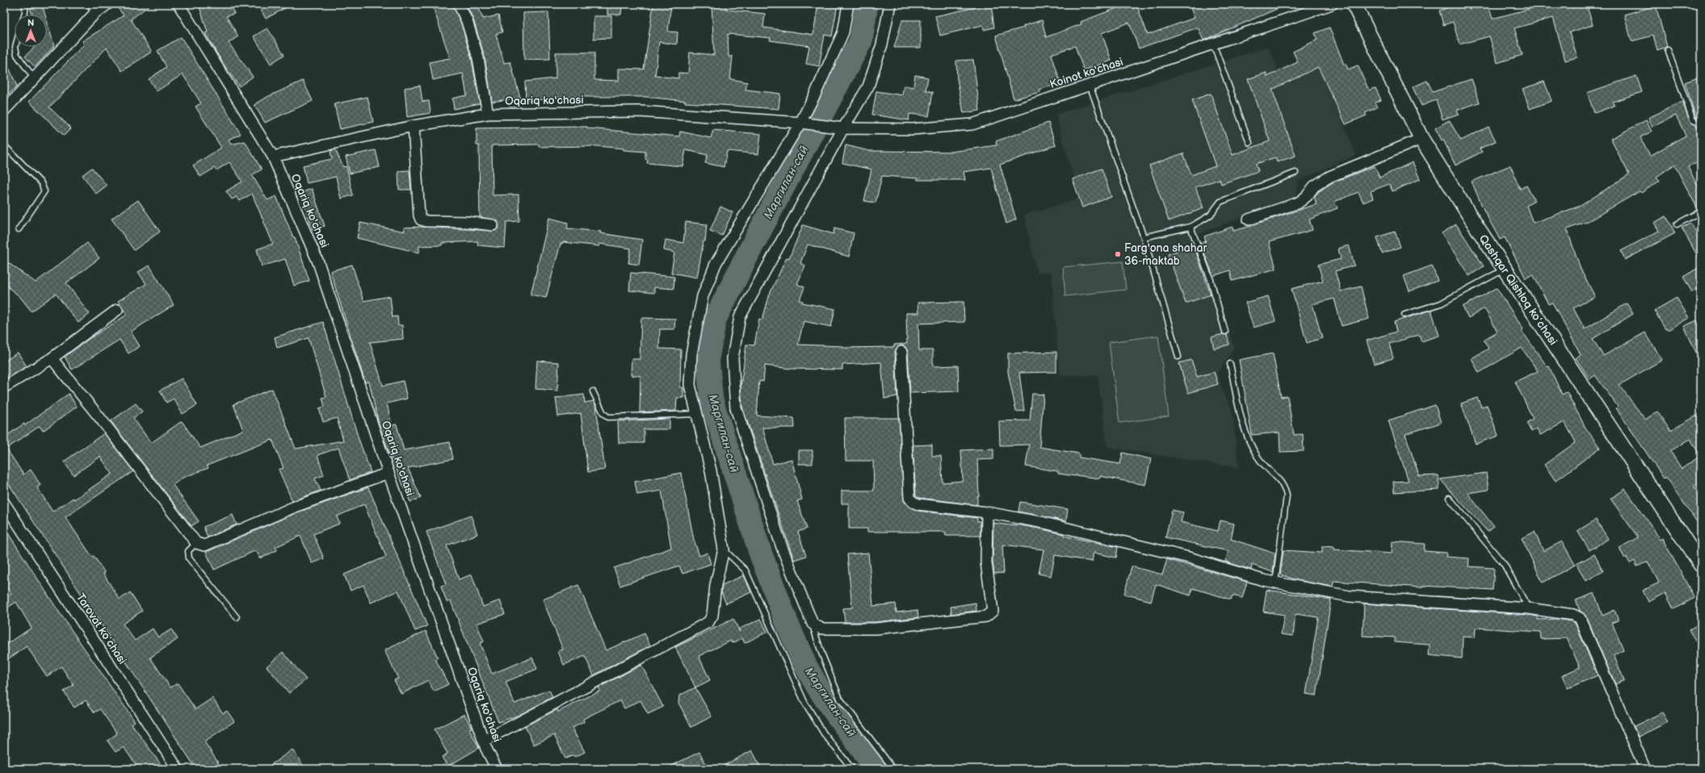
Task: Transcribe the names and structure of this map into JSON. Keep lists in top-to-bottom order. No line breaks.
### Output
{"streets":{"main road":["Qashqar Qishloq koʻchasi"],"street":["Koinot ko'chasi","Oqariq ko'chasi","Tarovat koʻchasi"]},"crossings":[["Koinot ko'chasi","Oqariq ko'chasi"]],"water":["Маргилан-сай"],"places":["Farg'ona shahar 36-maktab"],"north":"top"}
